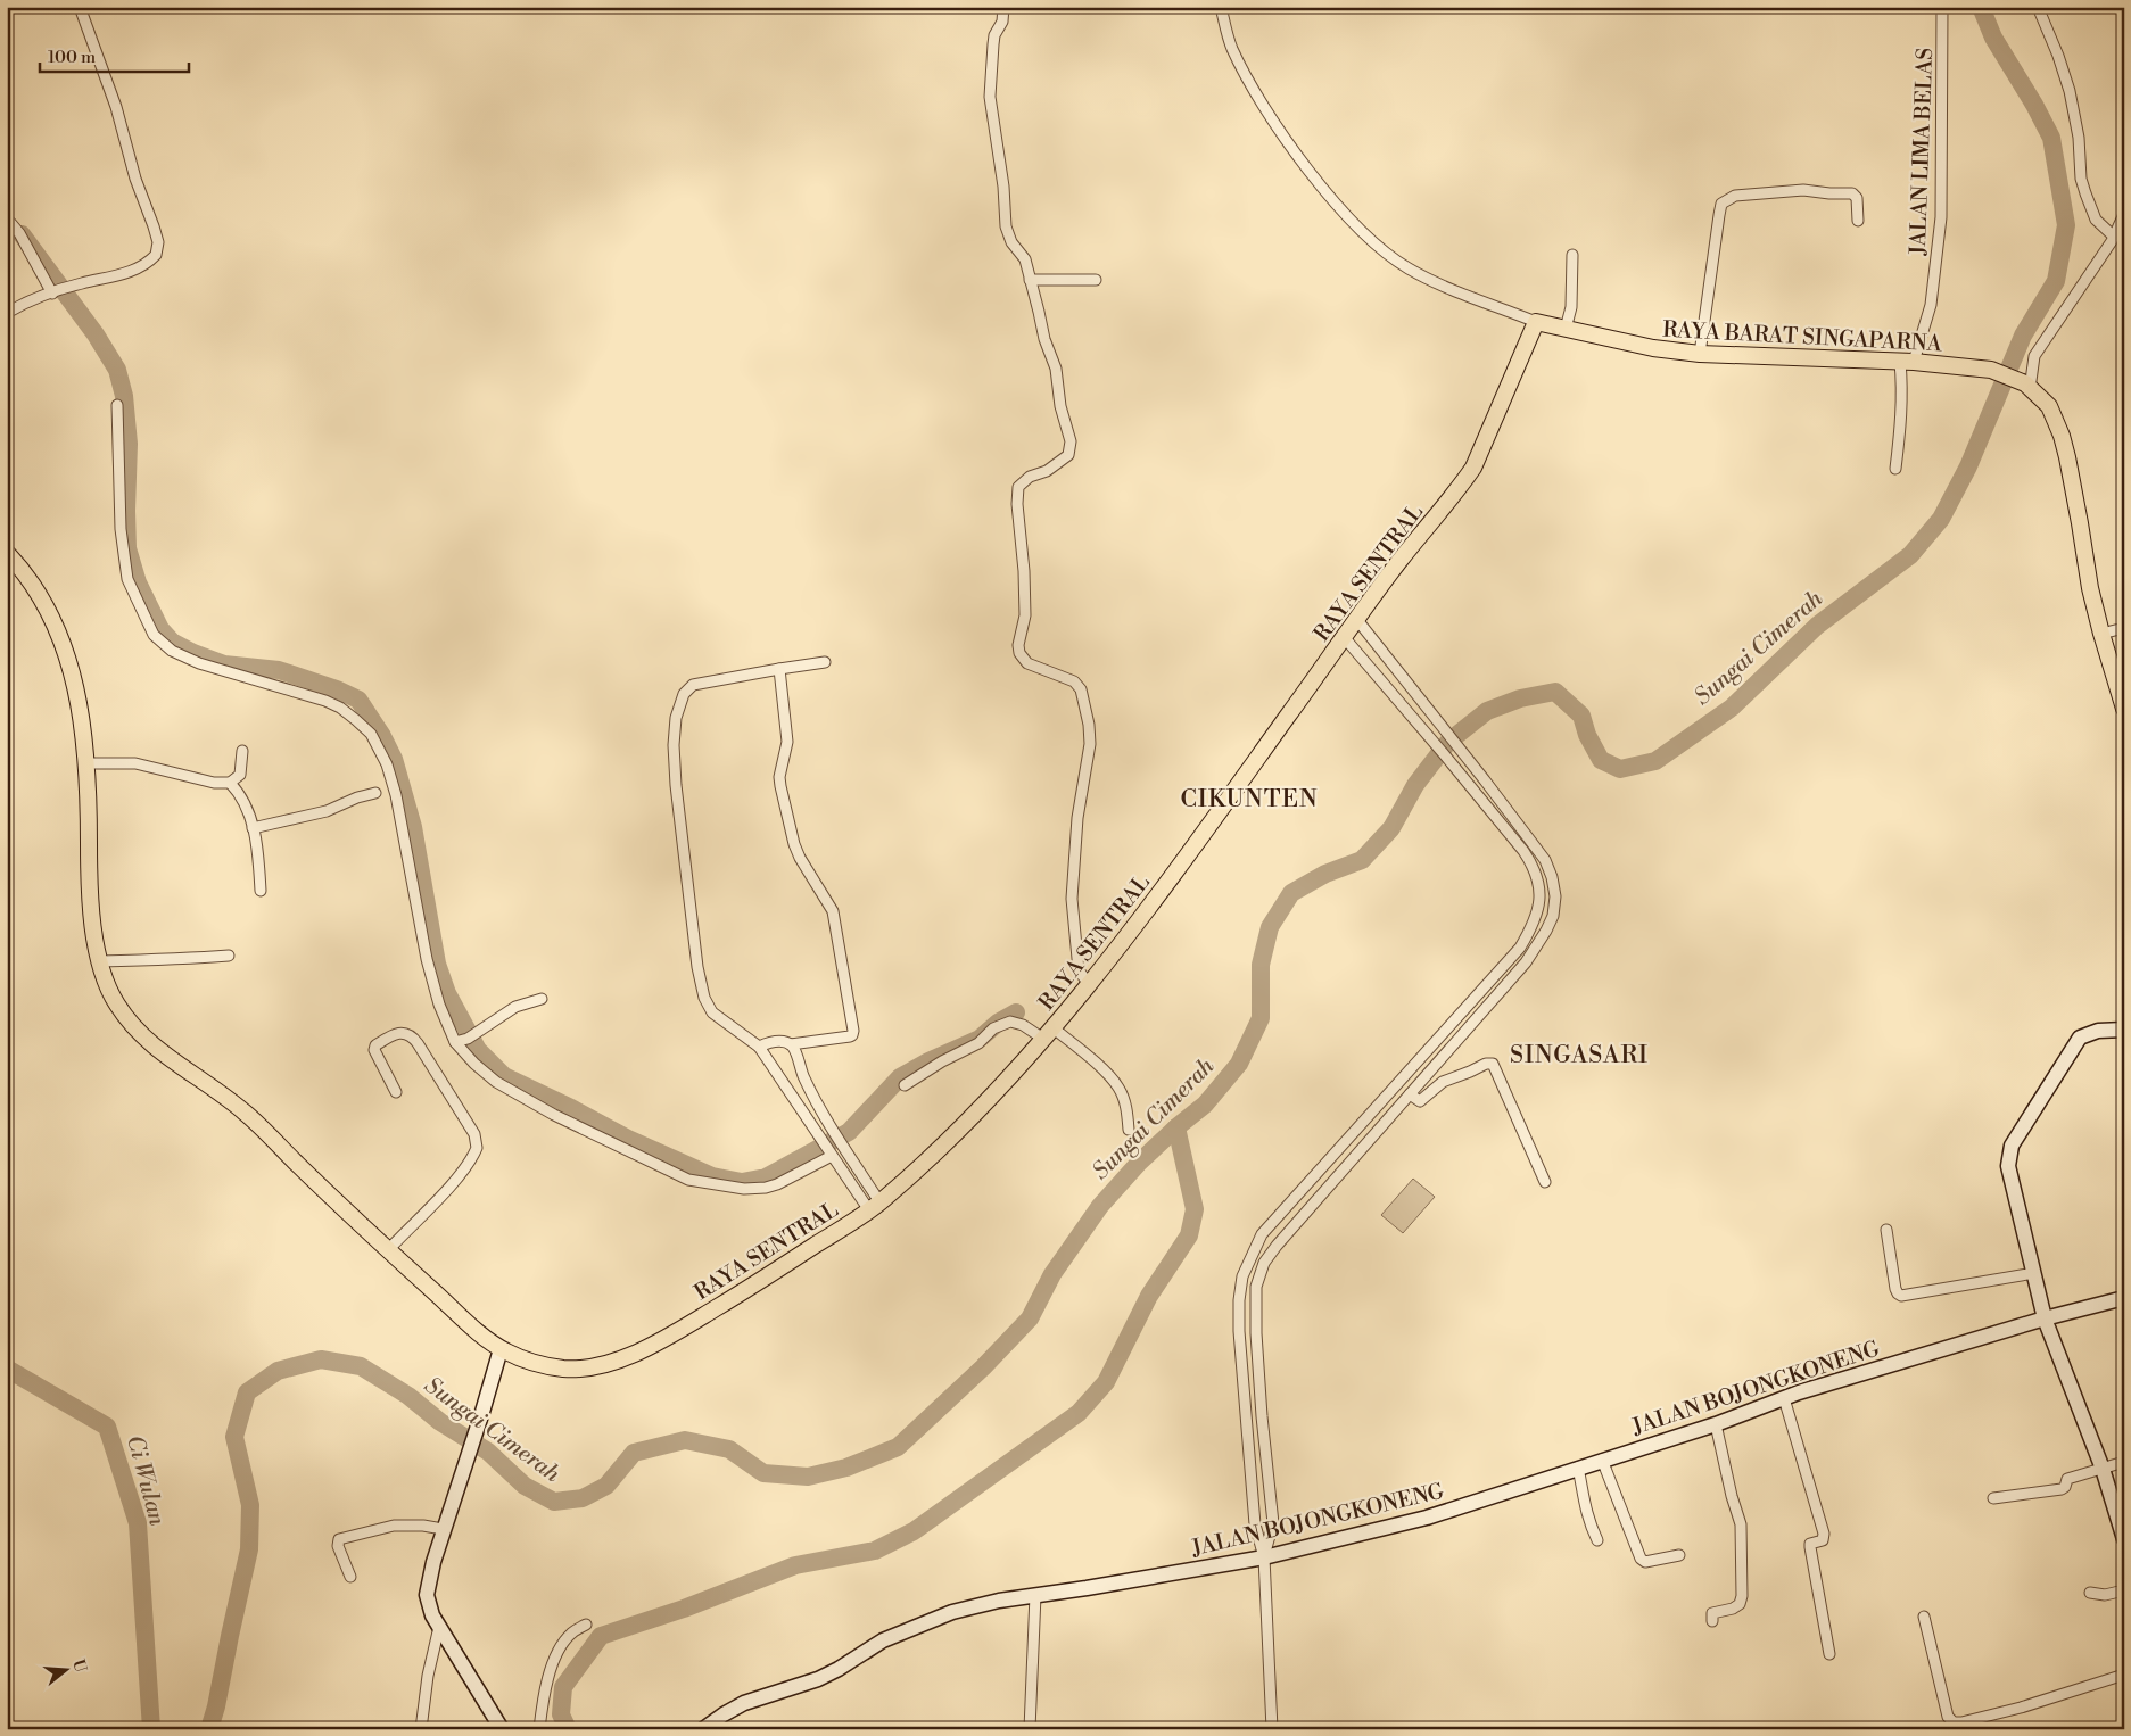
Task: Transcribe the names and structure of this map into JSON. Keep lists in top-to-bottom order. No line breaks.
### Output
{"streets":{"main road":["RAYA BARAT SINGAPARNA","RAYA SENTRAL","JALAN BOJONGKONENG"],"street":["JALAN LIMA BELAS"]},"crossings":[["JALAN LIMA BELAS","RAYA BARAT SINGAPARNA"],["RAYA BARAT SINGAPARNA","RAYA SENTRAL"]],"districts":["CIKUNTEN","SINGASARI"],"water":["Sungai Cimerah","Ci Wulan"],"scale_bar":"100 m","north":"right"}
